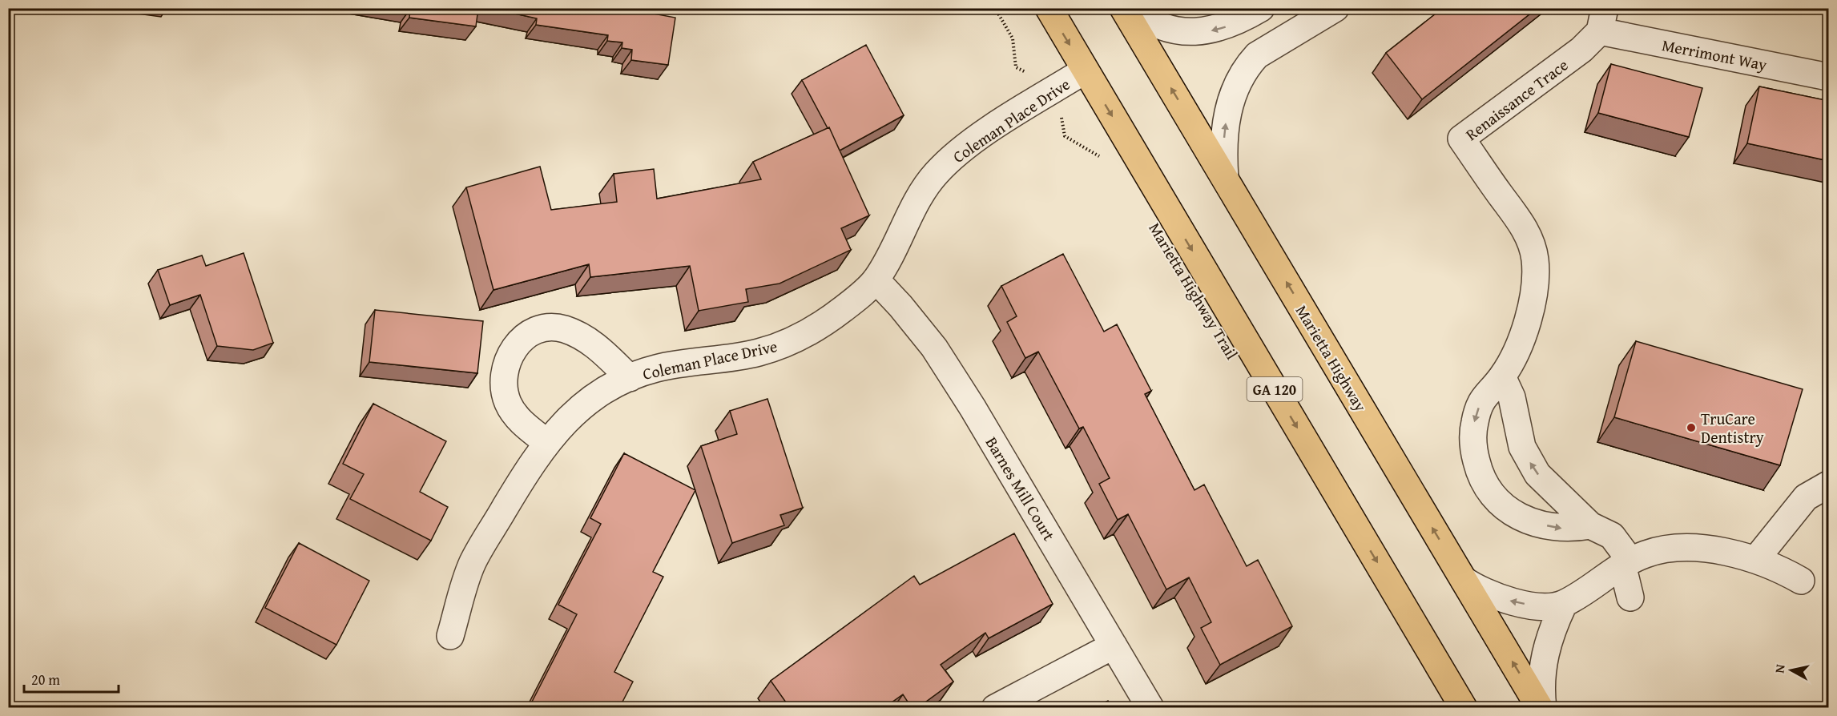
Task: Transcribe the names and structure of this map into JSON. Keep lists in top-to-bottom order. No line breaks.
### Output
{"streets":{"highway":["Marietta Highway","GA 120"],"street":["Merrimont Way","Renaissance Trace","Coleman Place Drive","Barnes Mill Court"]},"crossings":[["Merrimont Way","Renaissance Trace"],["Coleman Place Drive","GA 120"],["Coleman Place Drive","Barnes Mill Court"]],"places":["TruCare Dentistry"],"scale_bar":"20 m","north":"left"}
